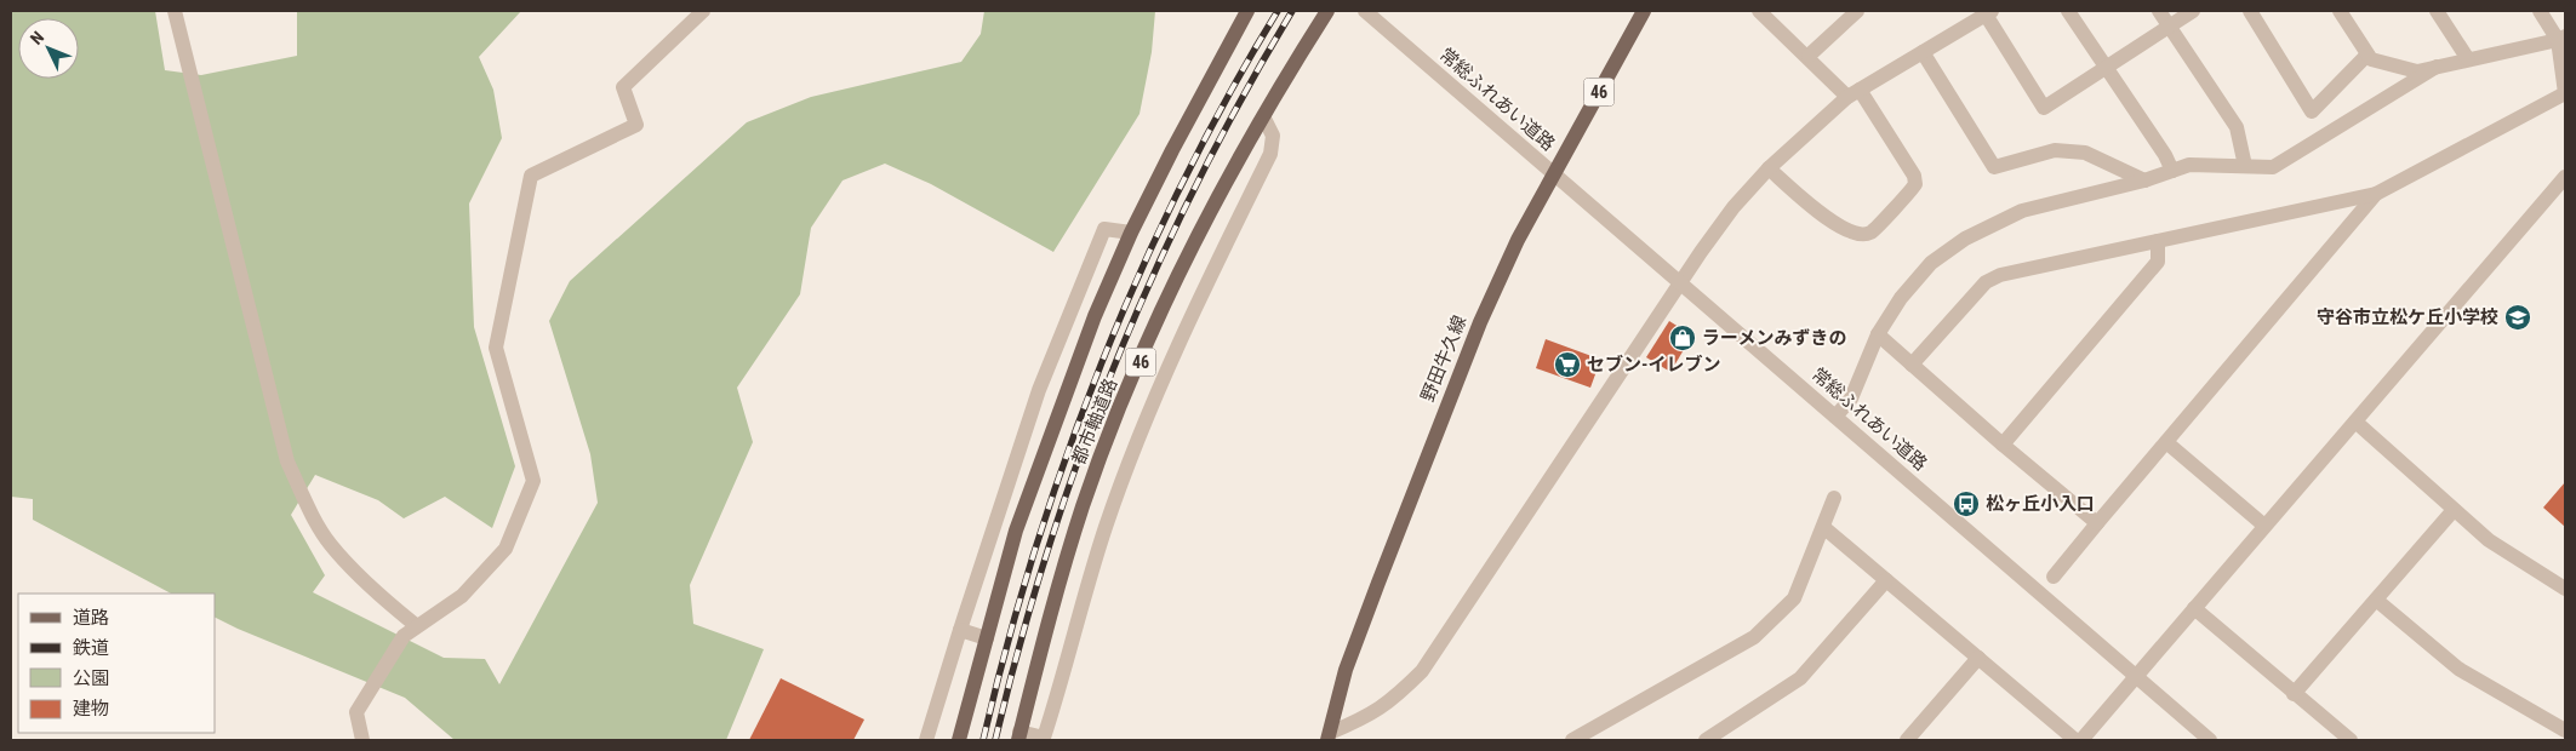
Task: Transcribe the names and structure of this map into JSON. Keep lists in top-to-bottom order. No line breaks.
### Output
{"streets":{"main road":["46","野田牛久線","都市軸道路"],"street":["常総ふれあい道路"]},"crossings":[["常総ふれあい道路","野田牛久線"]],"places":{"school or university":["守谷市立松ケ丘小学校"],"shop":["ラーメンみずきの"],"supermarket":["セブン-イレブン"],"bus stop":["松ヶ丘小入口"]},"legend":["道路","鉄道","公園","建物"],"north":"top left"}
